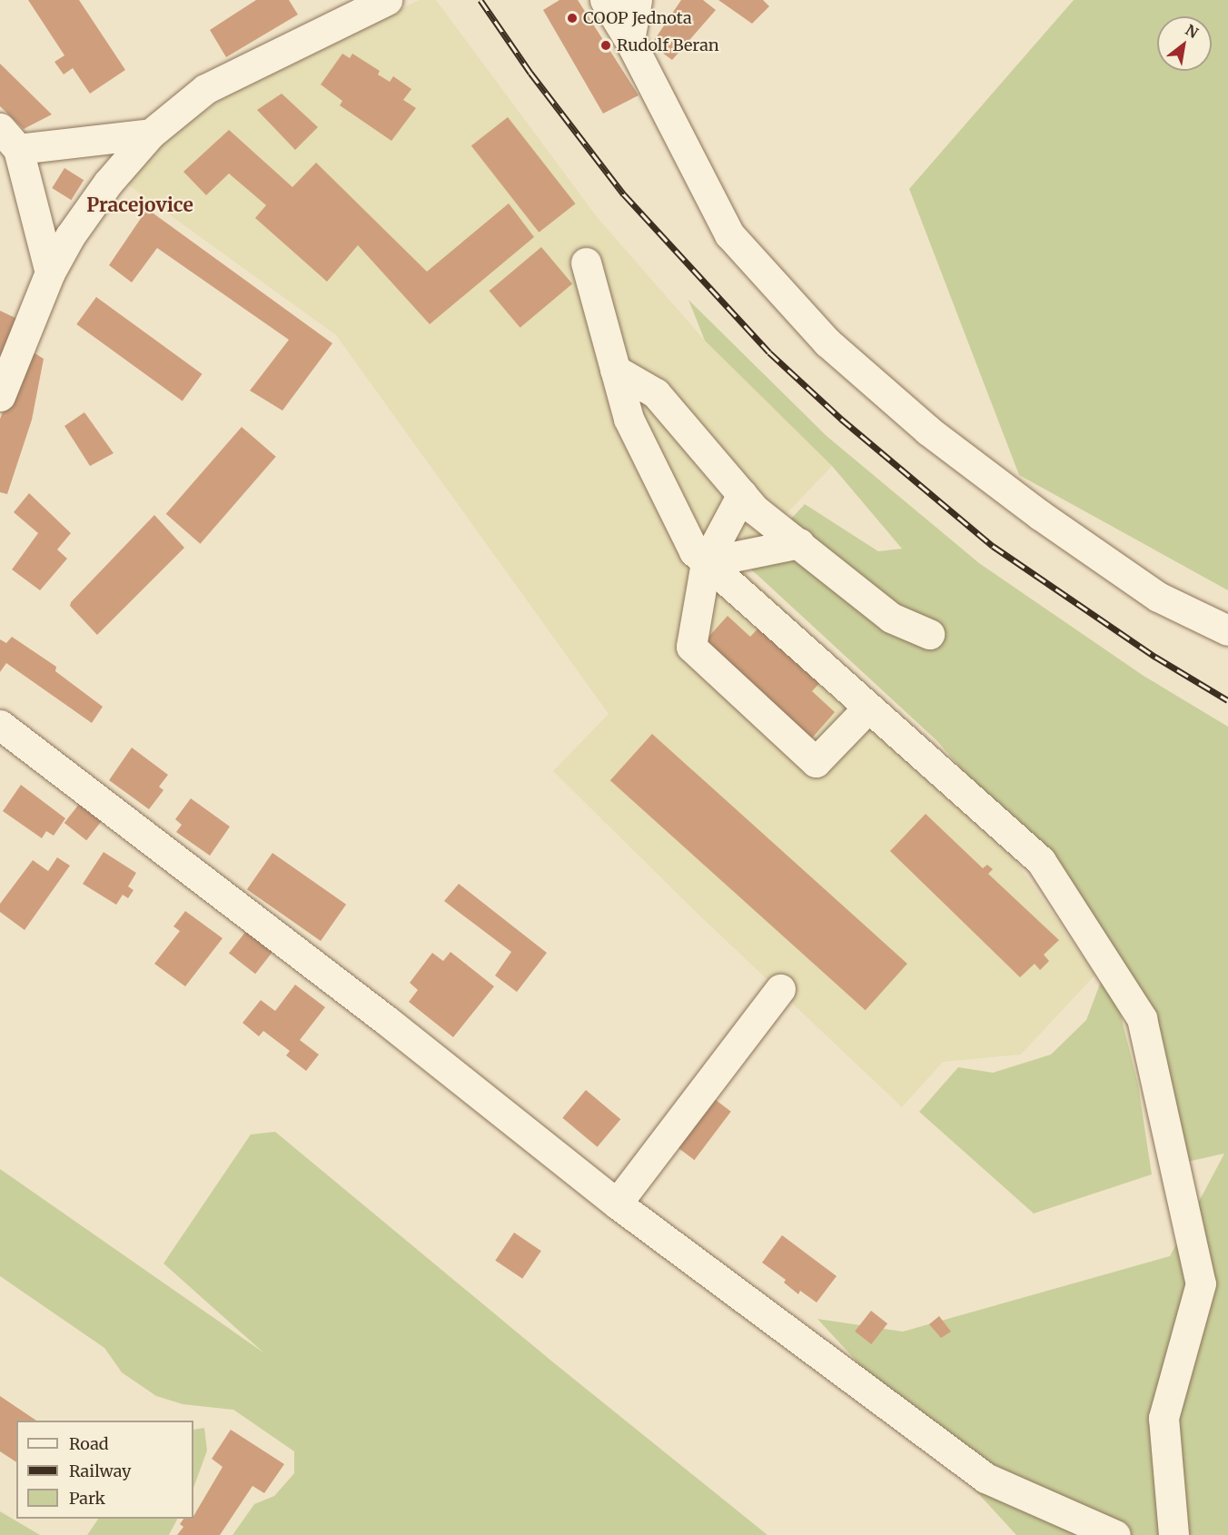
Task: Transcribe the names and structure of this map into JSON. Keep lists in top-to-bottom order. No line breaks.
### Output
{"districts":["Pracejovice"],"places":["COOP Jednota","Rudolf Beran"],"legend":["Road","Railway","Park"],"north":"top right"}
